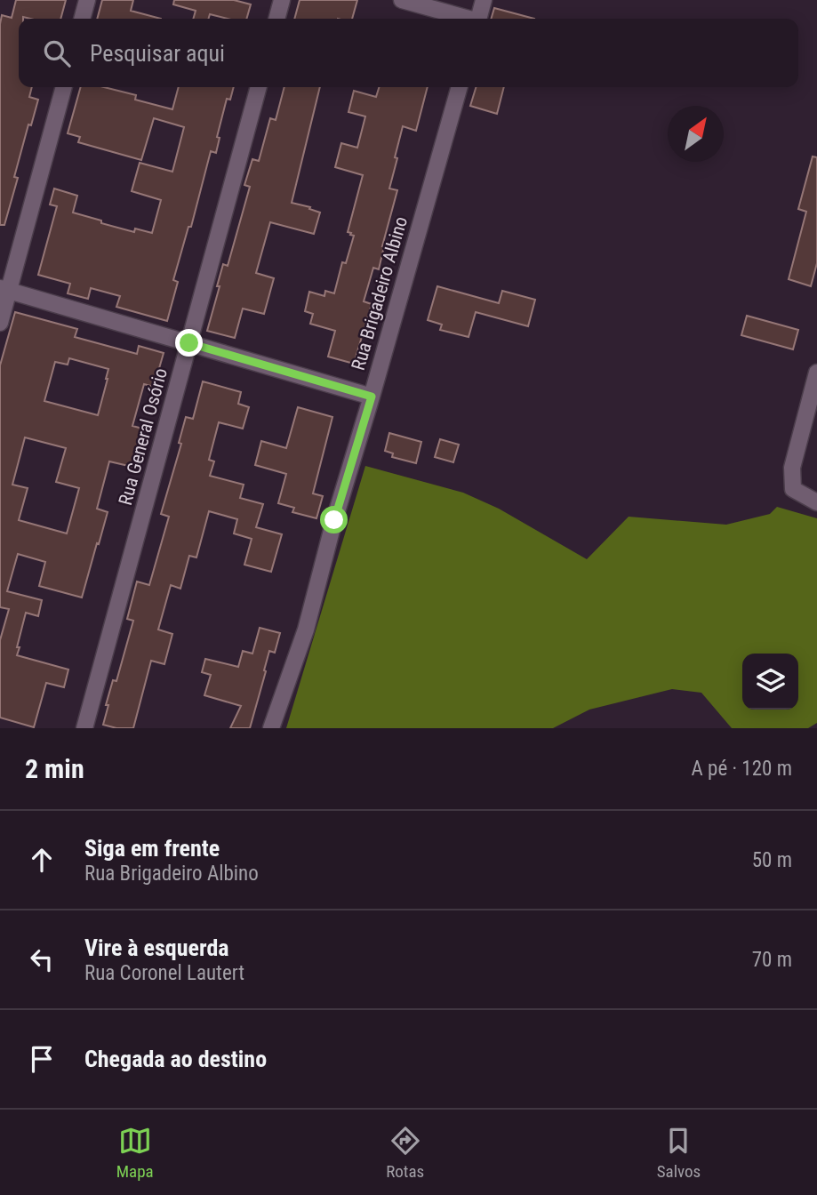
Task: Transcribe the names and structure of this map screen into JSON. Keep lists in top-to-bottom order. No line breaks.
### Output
{"streets":{"street":["Rua Brigadeiro Albino","Rua General Osório"]},"north":"top right","page":{"search":"Pesquisar aqui","heading":["2 min","A pé · 120 m"],"list":[["Siga em frente","Rua Brigadeiro Albino","50 m"],["Vire à esquerda","Rua Coronel Lautert","70 m"],"Chegada ao destino"],"nav":["Mapa","Rotas","Salvos"]}}
